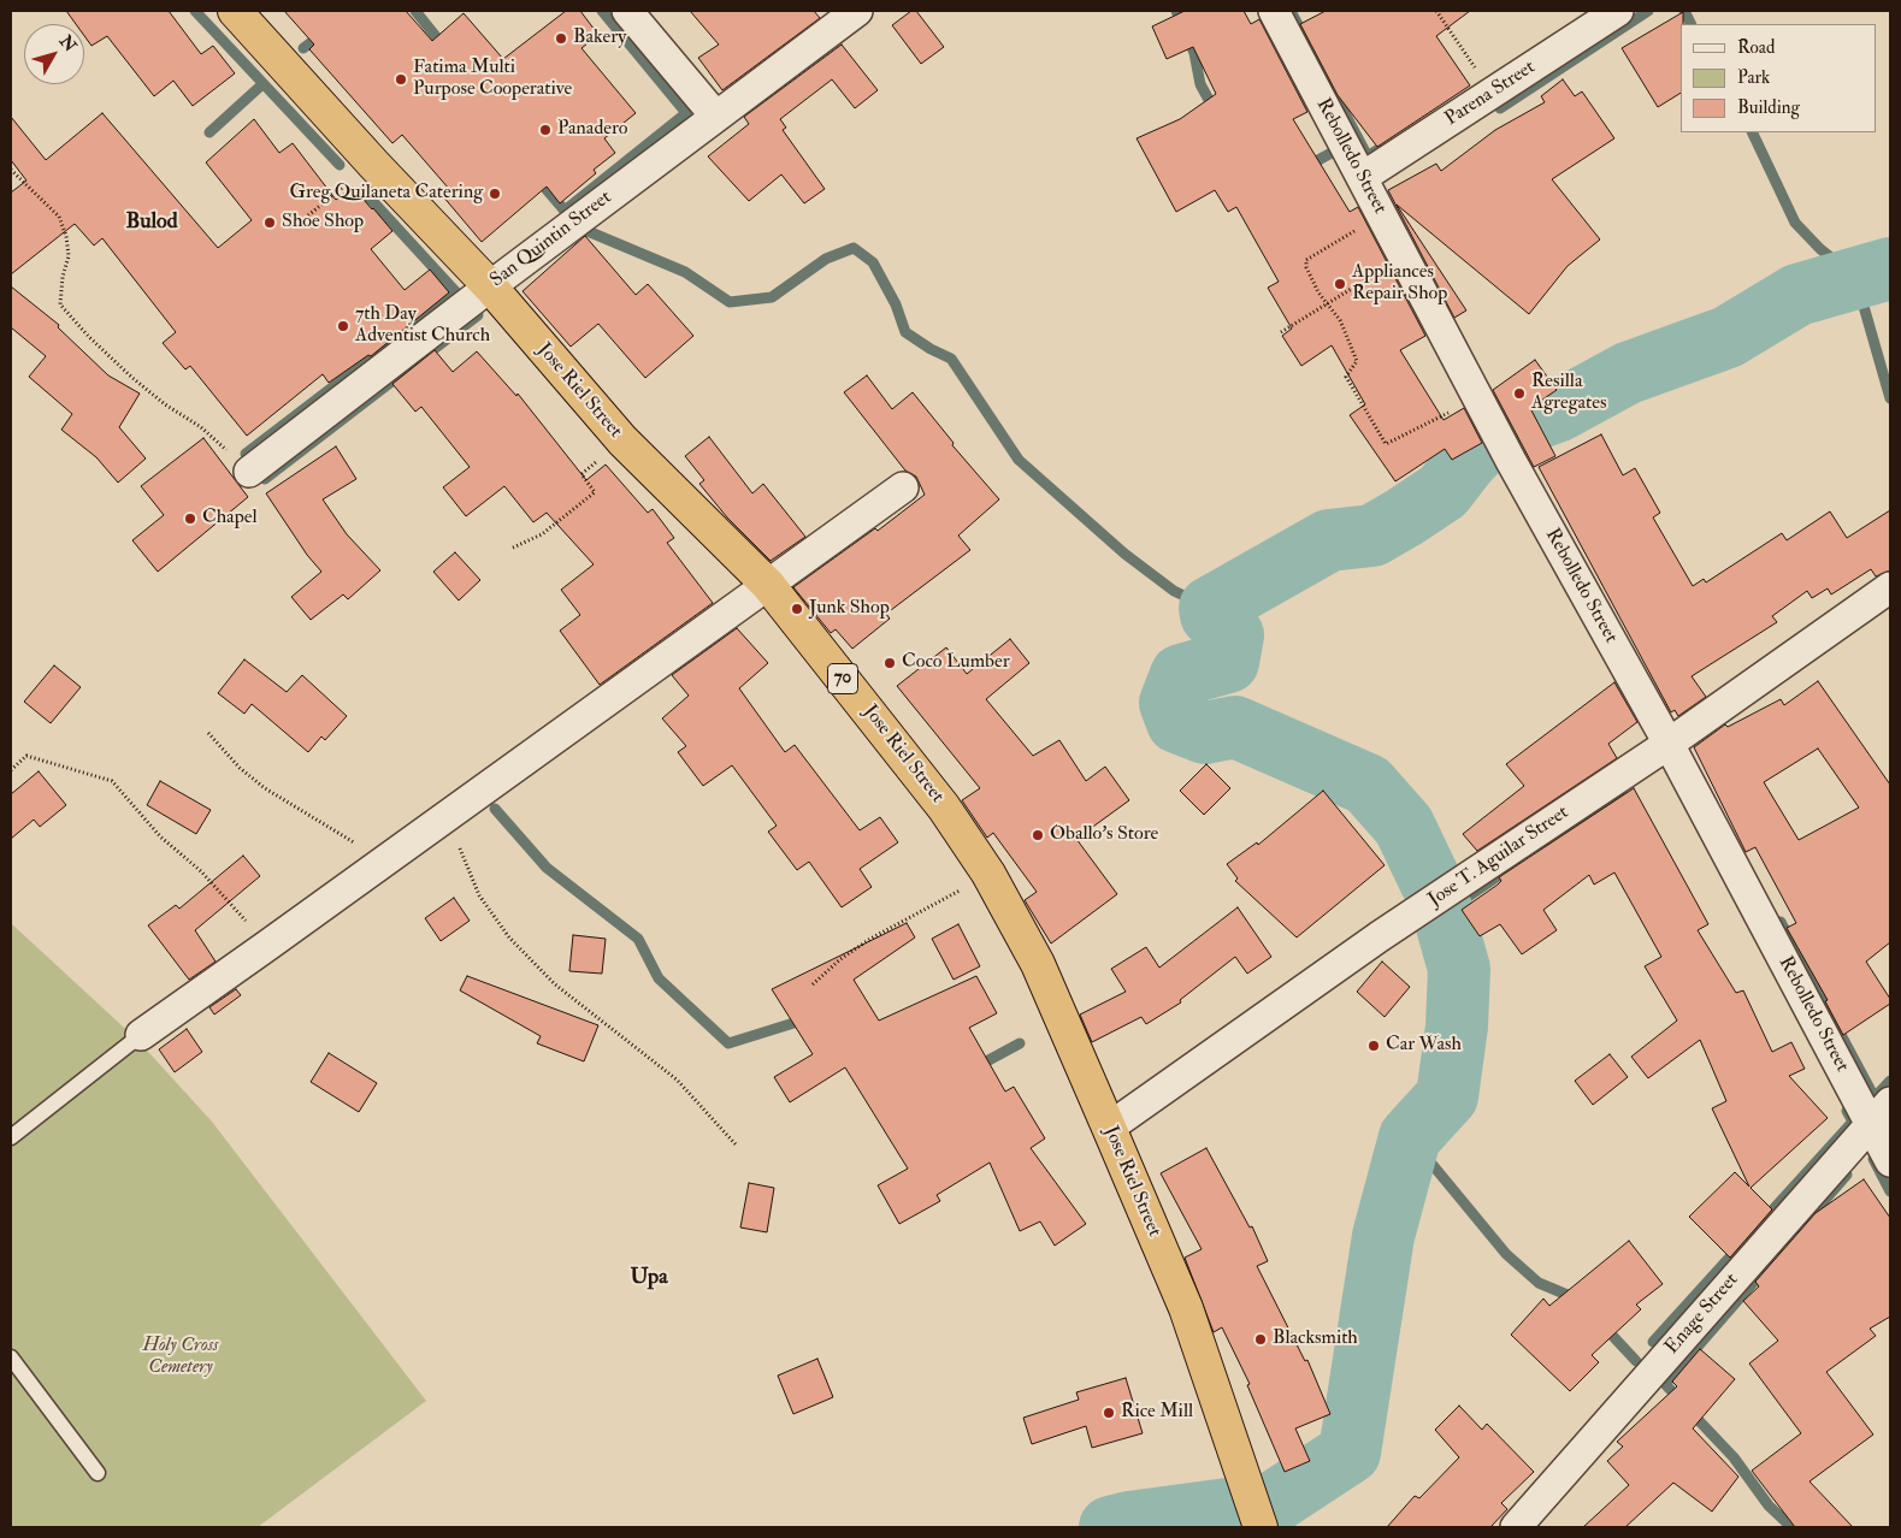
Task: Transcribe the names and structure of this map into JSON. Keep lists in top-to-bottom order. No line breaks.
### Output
{"streets":{"highway":["Jose Riel Street","70"],"street":["Parena Street","Rebolledo Street","San Quintin Street","Jose T. Aguilar Street","Enage Street"]},"crossings":[["Parena Street","Rebolledo Street"],["Rebolledo Street","Jose T. Aguilar Street"],["Rebolledo Street","Enage Street"],["San Quintin Street","Jose Riel Street"],["Jose Riel Street","Jose T. Aguilar Street"]],"districts":["Bulod","Upa"],"parks":["Holy Cross Cemetery"],"places":["Bakery","Fatima Multi Purpose Cooperative","Panadero","Greg Quilaneta Catering","Shoe Shop","Appliances Repair Shop","7th Day Adventist Church","Resilla Agregates","Chapel","Junk Shop","Coco Lumber","Oballo's Store","Car Wash","Blacksmith","Rice Mill"],"legend":["Road","Park","Building"],"north":"top right"}
